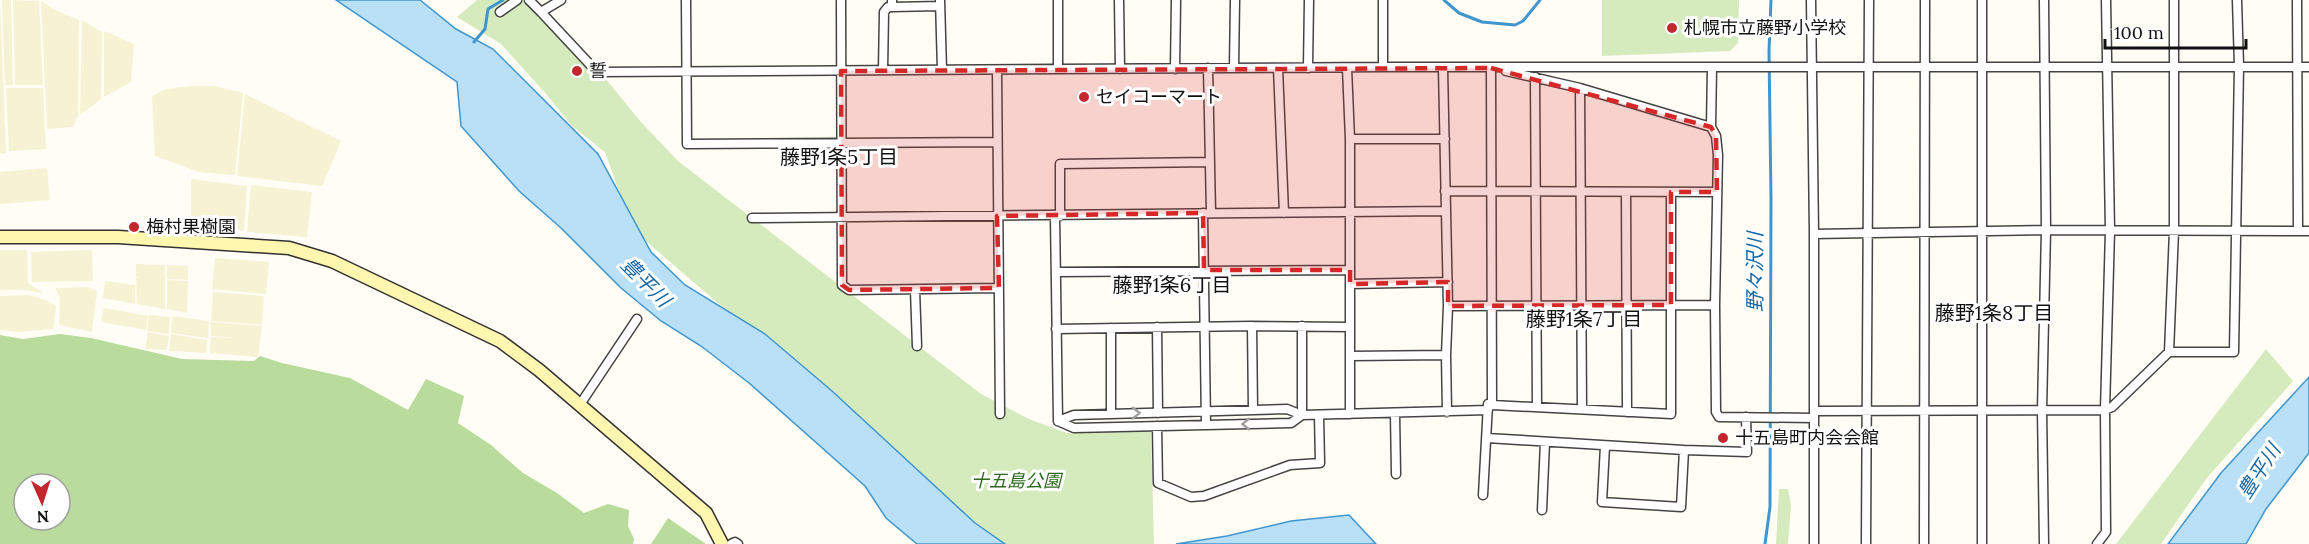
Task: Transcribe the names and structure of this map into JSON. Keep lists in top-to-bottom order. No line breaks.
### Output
{"districts":["藤野1条5丁目","藤野1条6丁目","藤野1条8丁目","藤野1条7丁目"],"water":["野々沢川","豊平川"],"parks":["十五島公園"],"places":["札幌市立藤野小学校","誓","セイコーマート","梅村果樹園","十五島町内会会館"],"scale_bar":"100 m","north":"bottom"}
